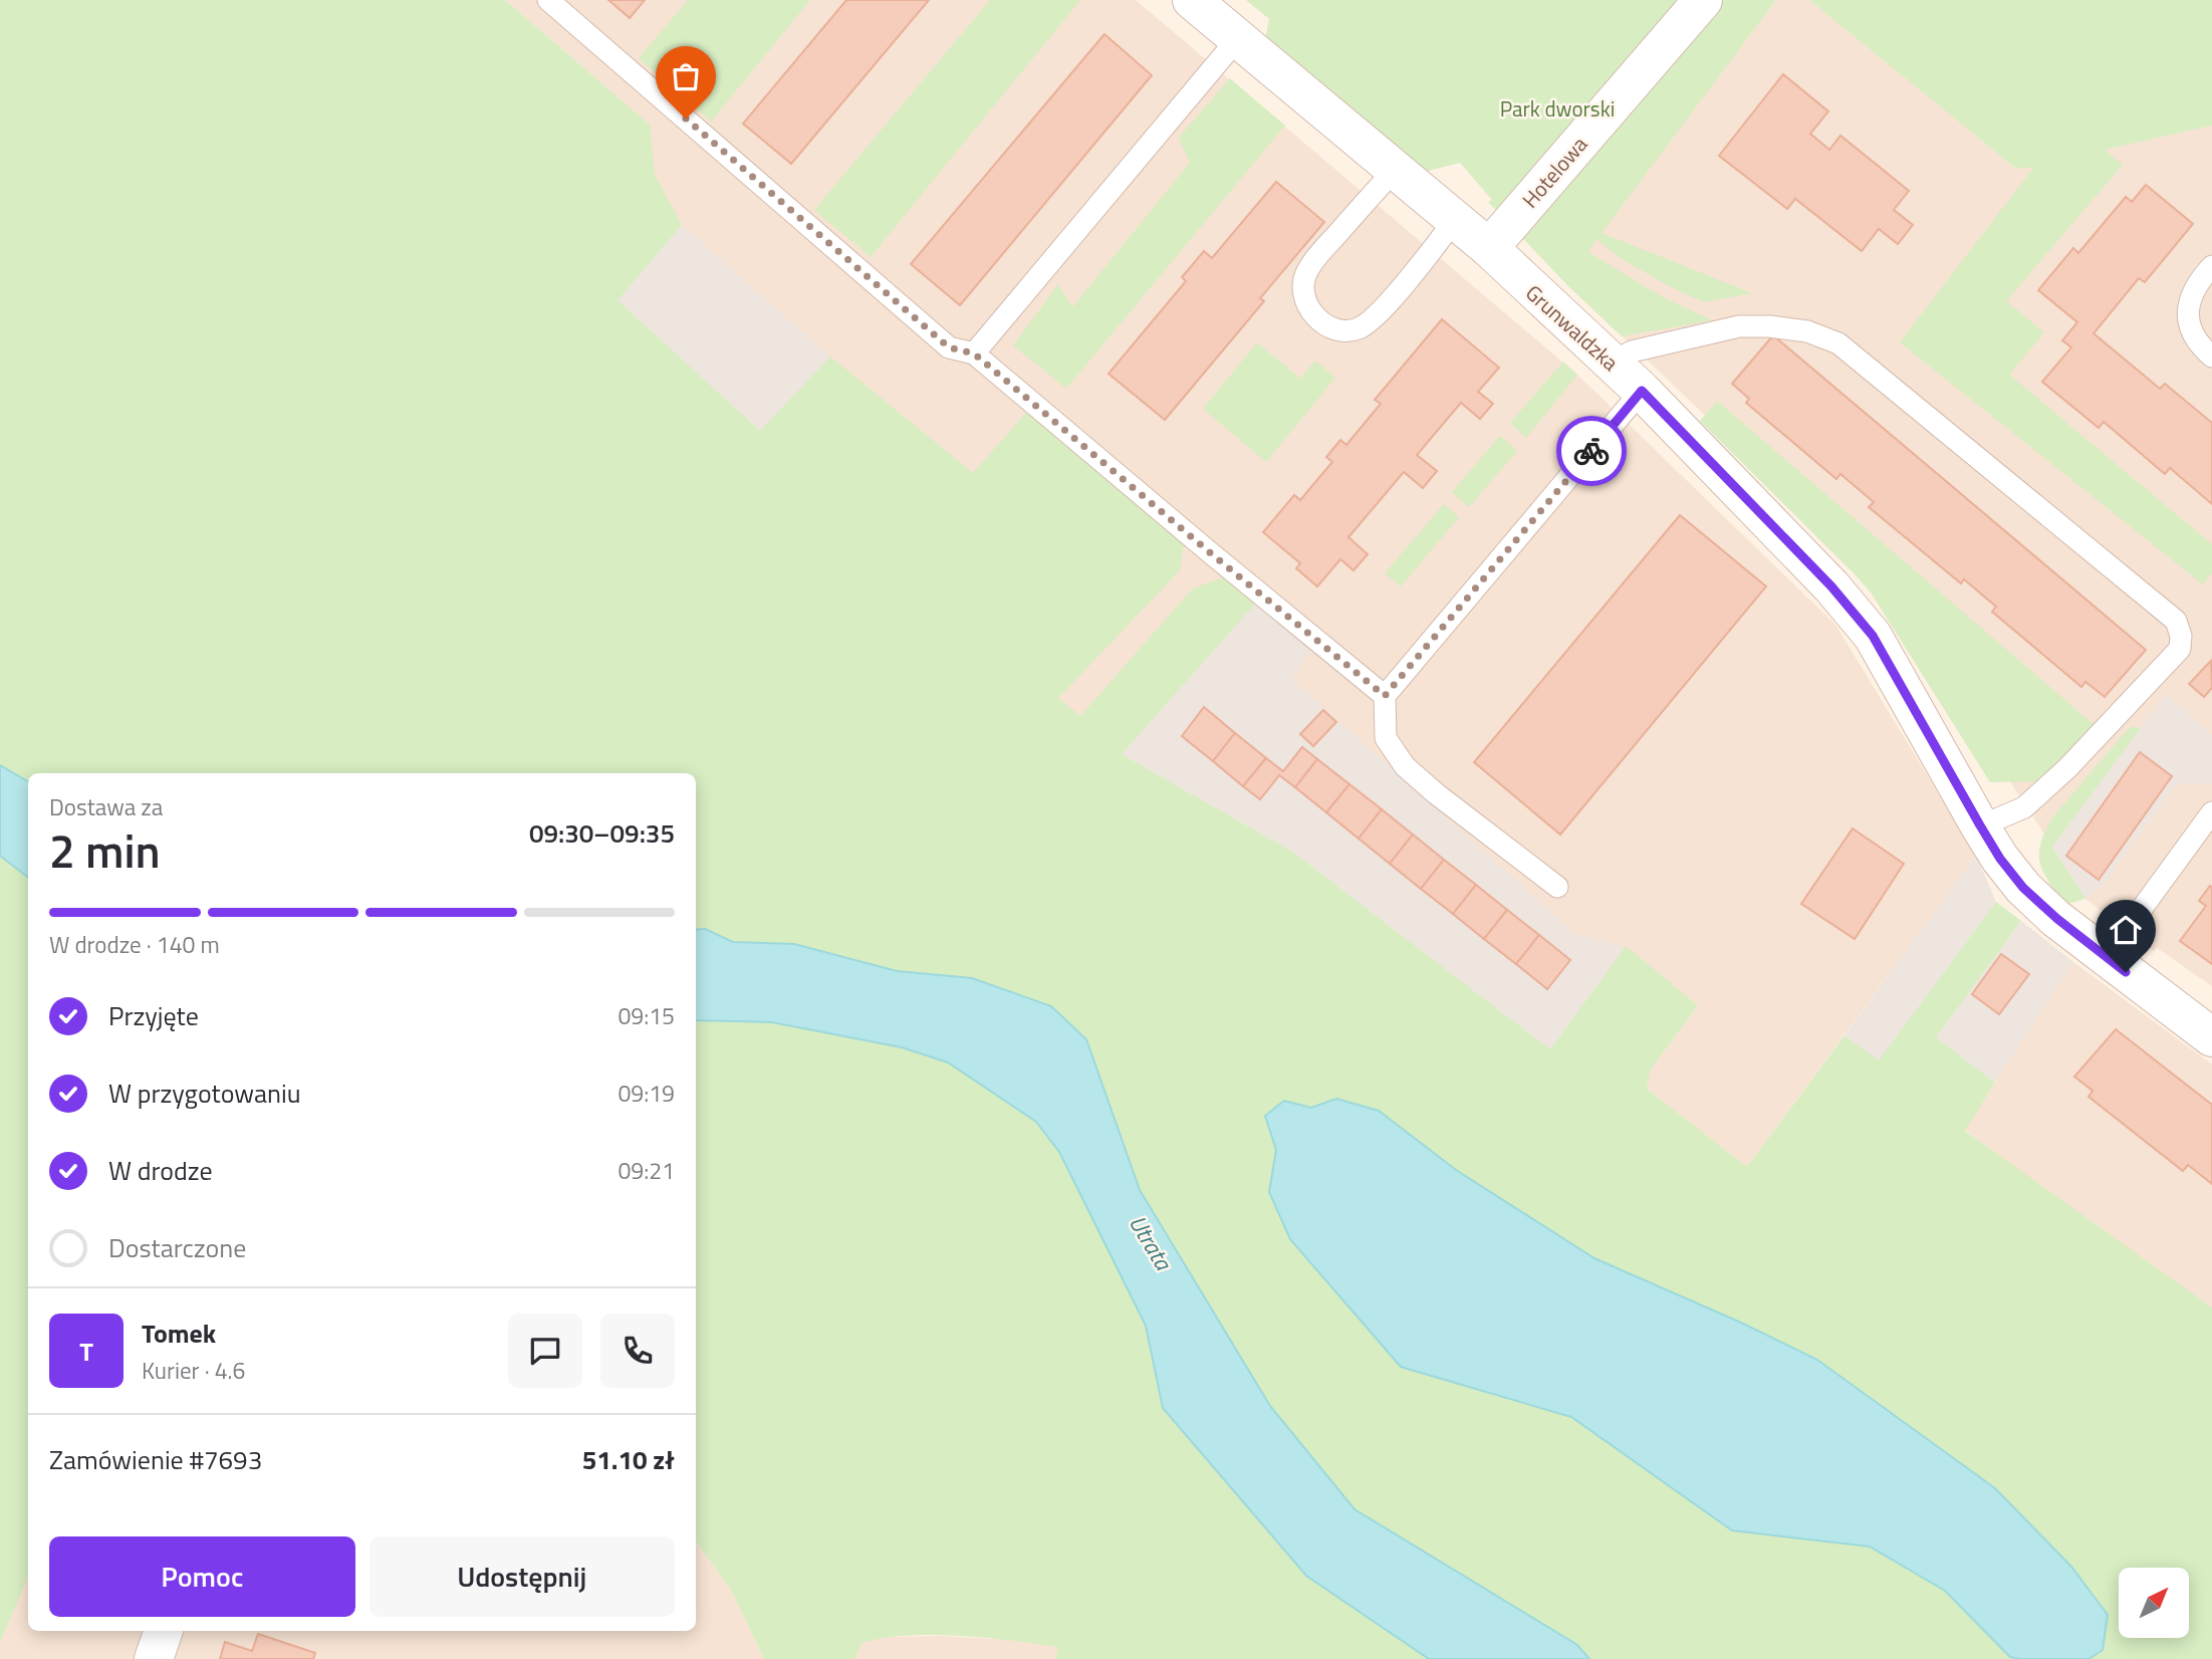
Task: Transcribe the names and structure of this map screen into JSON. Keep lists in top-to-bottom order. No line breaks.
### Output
{"streets":{"street":["Hotelowa","Grunwaldzka"]},"crossings":[["Hotelowa","Grunwaldzka"]],"water":["Utrata"],"parks":["Park dworski"],"north":"top right","page":{"heading":["2 min","Dostawa za","09:30–09:35"],"panel":["Tomek","Kurier · 4.6","Zamówienie #7693","51.10 zł"],"bar":"W drodze · 140 m","list":[["Przyjęte","09:15"],["W przygotowaniu","09:19"],["W drodze","09:21"],"Dostarczone"],"round":"T","buttons":["Pomoc","Udostępnij"]}}
